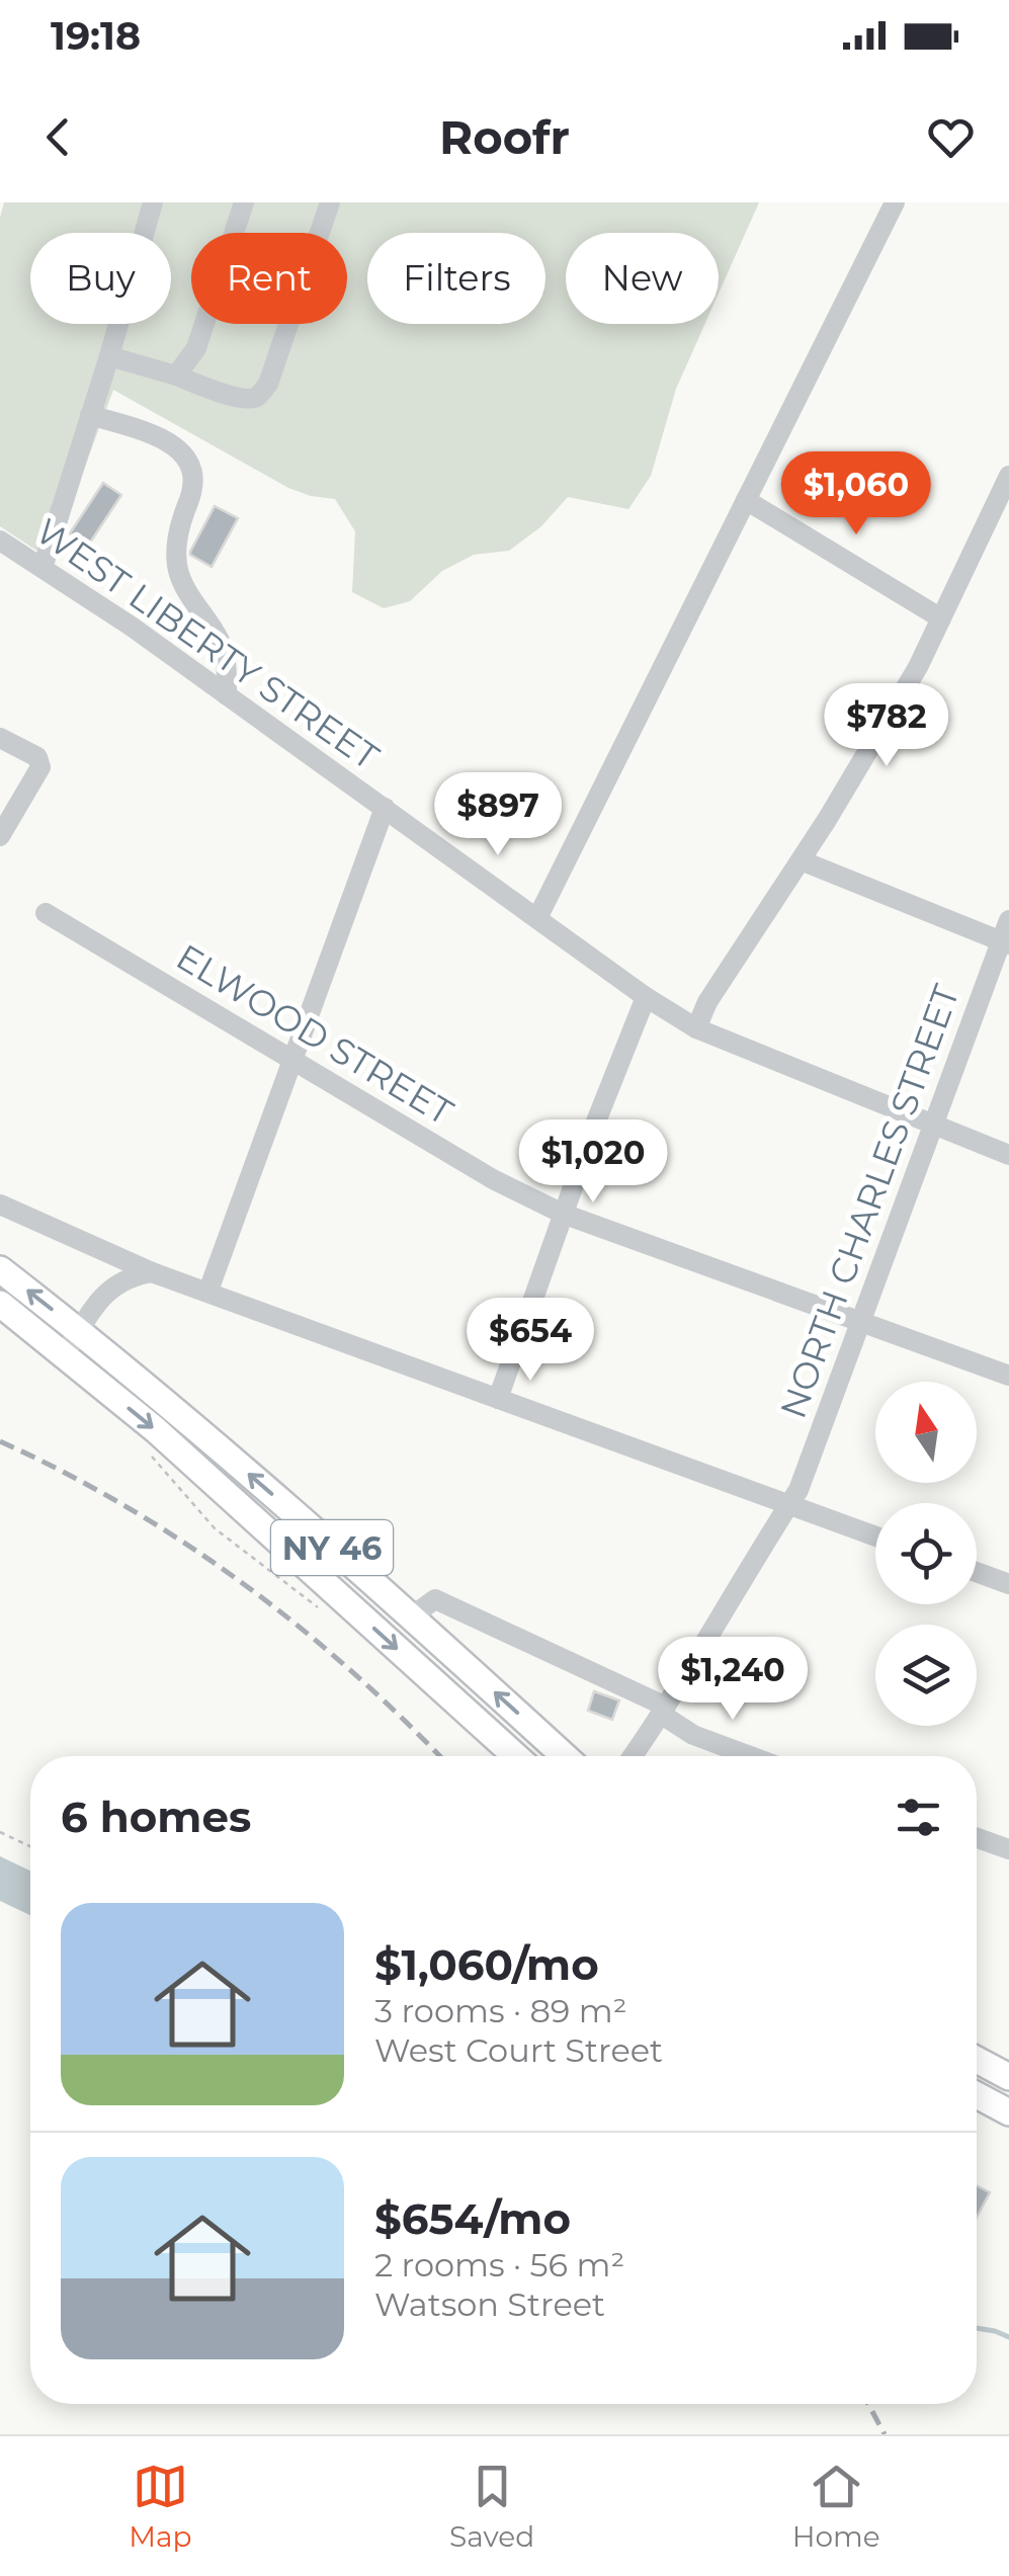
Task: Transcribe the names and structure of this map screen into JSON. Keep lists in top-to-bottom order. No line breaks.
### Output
{"streets":{"main road":["NY 46"],"street":["WEST LIBERTY STREET","ELWOOD STREET","NORTH CHARLES STREET"]},"crossings":[["WEST LIBERTY STREET","NORTH CHARLES STREET"],["ELWOOD STREET","NORTH CHARLES STREET"]],"north":"top","page":{"status":"19:18","header":"Roofr","chip":["Buy","Rent","Filters","New"],"price":["$1,060","$782","$897","$1,020","$654","$1,240"],"heading":"6 homes","list":[{"name":"$1,060/mo","note":"3 rooms · 89 m² · West Court Street"},{"name":"$654/mo","note":"2 rooms · 56 m² · Watson Street"}],"tabs":["Map","Saved","Home"]}}
